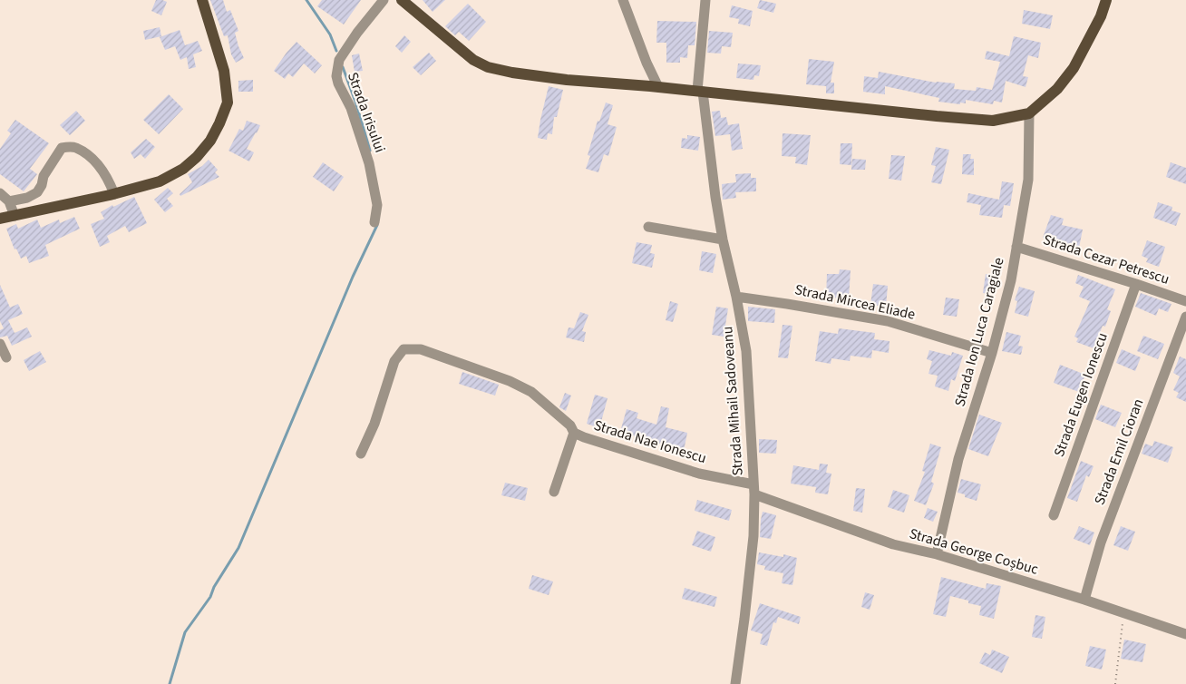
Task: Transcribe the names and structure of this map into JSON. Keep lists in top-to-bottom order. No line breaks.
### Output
{"streets":{"street":["Strada Irisului","Strada Cezar Petrescu","Strada Mircea Eliade","Strada Ion Luca Caragiale","Strada Eugen Ionescu","Strada Mihail Sadoveanu","Strada Nae Ionescu","Strada Emil Cioran","Strada George Coșbuc"]},"crossings":[["Strada Cezar Petrescu","Strada Ion Luca Caragiale"],["Strada Cezar Petrescu","Strada Eugen Ionescu"],["Strada Mircea Eliade","Strada Ion Luca Caragiale"],["Strada Mircea Eliade","Strada Mihail Sadoveanu"],["Strada Ion Luca Caragiale","Strada George Coșbuc"],["Strada Mihail Sadoveanu","Strada Nae Ionescu"],["Strada Mihail Sadoveanu","Strada George Coșbuc"],["Strada Nae Ionescu","Strada George Coșbuc"],["Strada Emil Cioran","Strada George Coșbuc"]]}
